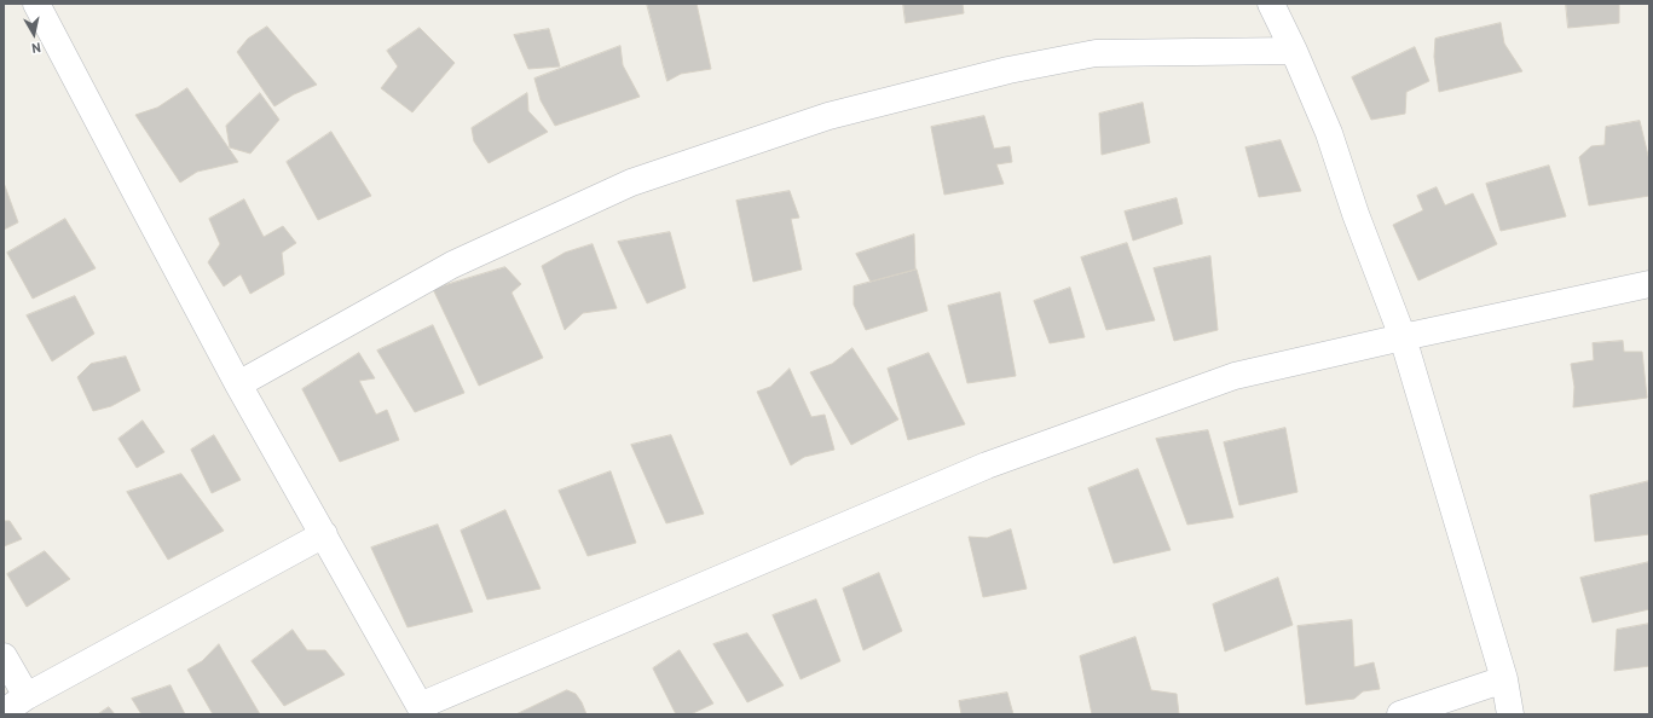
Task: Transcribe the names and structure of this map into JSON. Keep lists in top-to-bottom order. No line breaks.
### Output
{"north":"bottom"}
